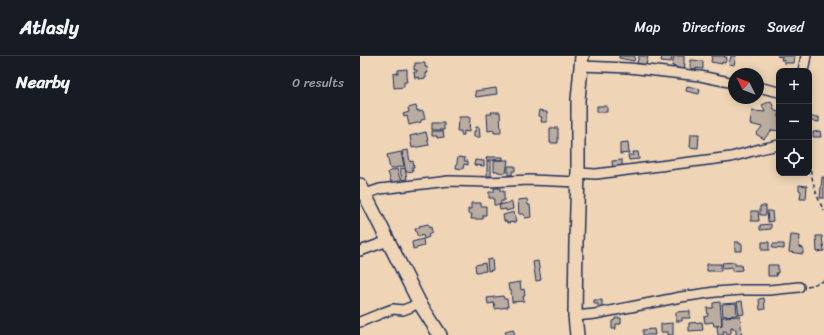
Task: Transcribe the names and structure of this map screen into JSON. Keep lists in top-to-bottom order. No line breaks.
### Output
{"north":"top left","page":{"header":"Atlasly","nav":["Map","Directions","Saved"],"heading":["Nearby","0 results"],"map_buttons":["+","−"]}}
